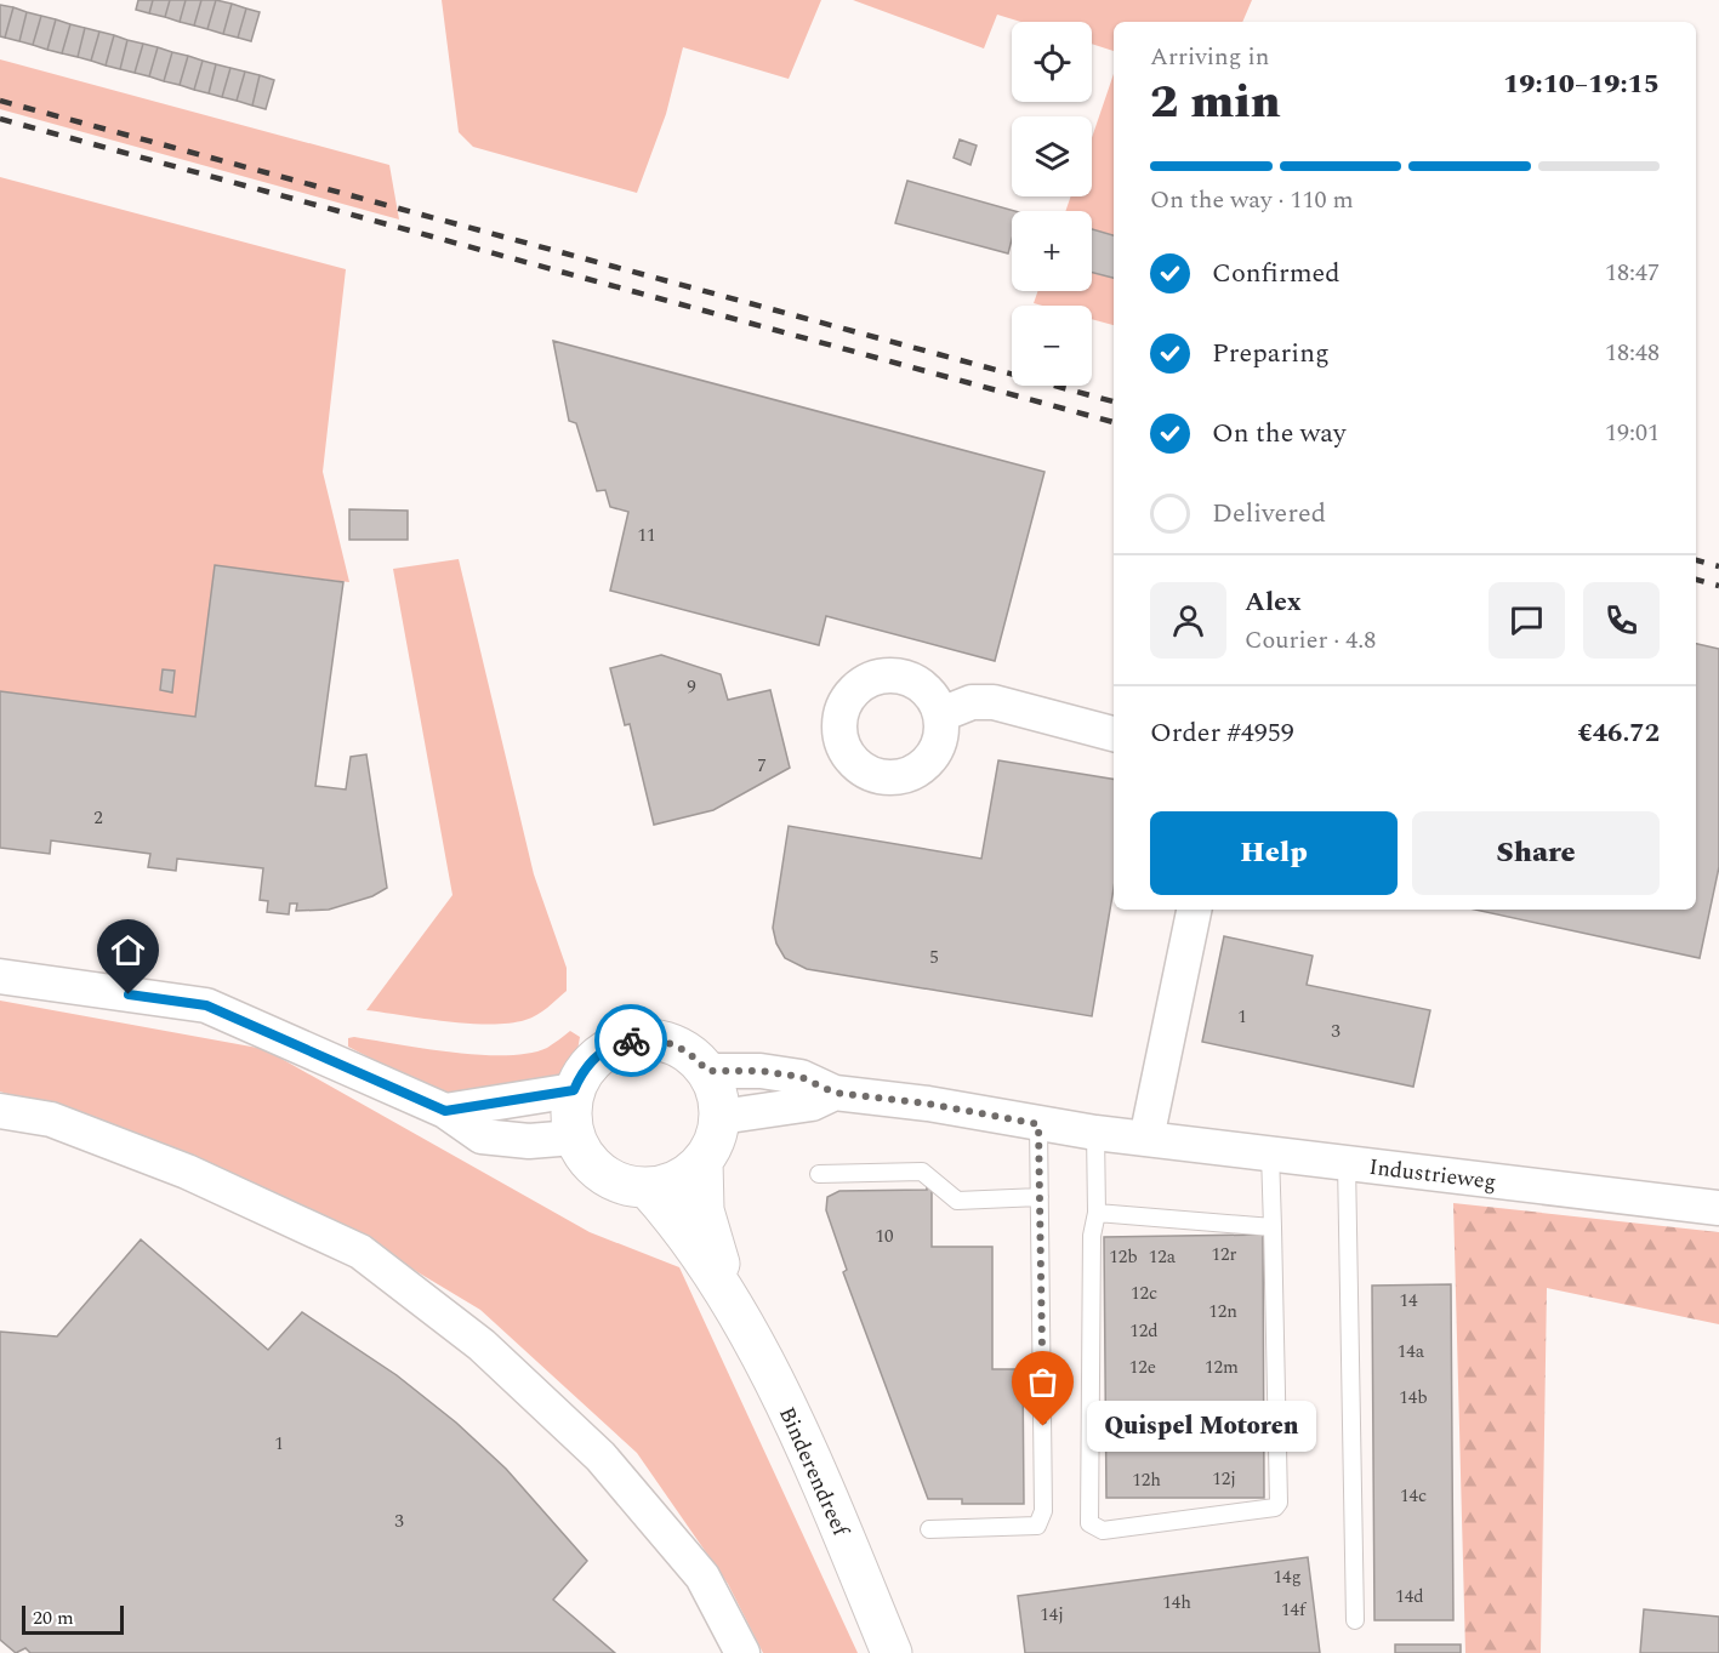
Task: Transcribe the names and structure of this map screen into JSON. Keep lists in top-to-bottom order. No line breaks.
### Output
{"streets":{"main road":["Binderendreef"],"street":["Industrieweg"]},"crossings":[["Industrieweg","Binderendreef"]],"places":["Quispel Motoren"],"house_numbers":["11","9","7","2","5","1","3","10","12r","12b","12a","12c","14","12n","12d","14a","12e","12m","14b","1","12j","12h","14c","3","14g","14d","14h","14f","14j"],"scale_bar":"20 m","page":{"map_buttons":["+","−"],"heading":["2 min","Arriving in","19:10–19:15"],"panel":["Alex","Courier · 4.8","Order #4959","€46.72"],"bar":"On the way · 110 m","list":[["Confirmed","18:47"],["Preparing","18:48"],["On the way","19:01"],"Delivered"],"buttons":["Help","Share"],"bubble":"Quispel Motoren","scale":"20 m"}}
